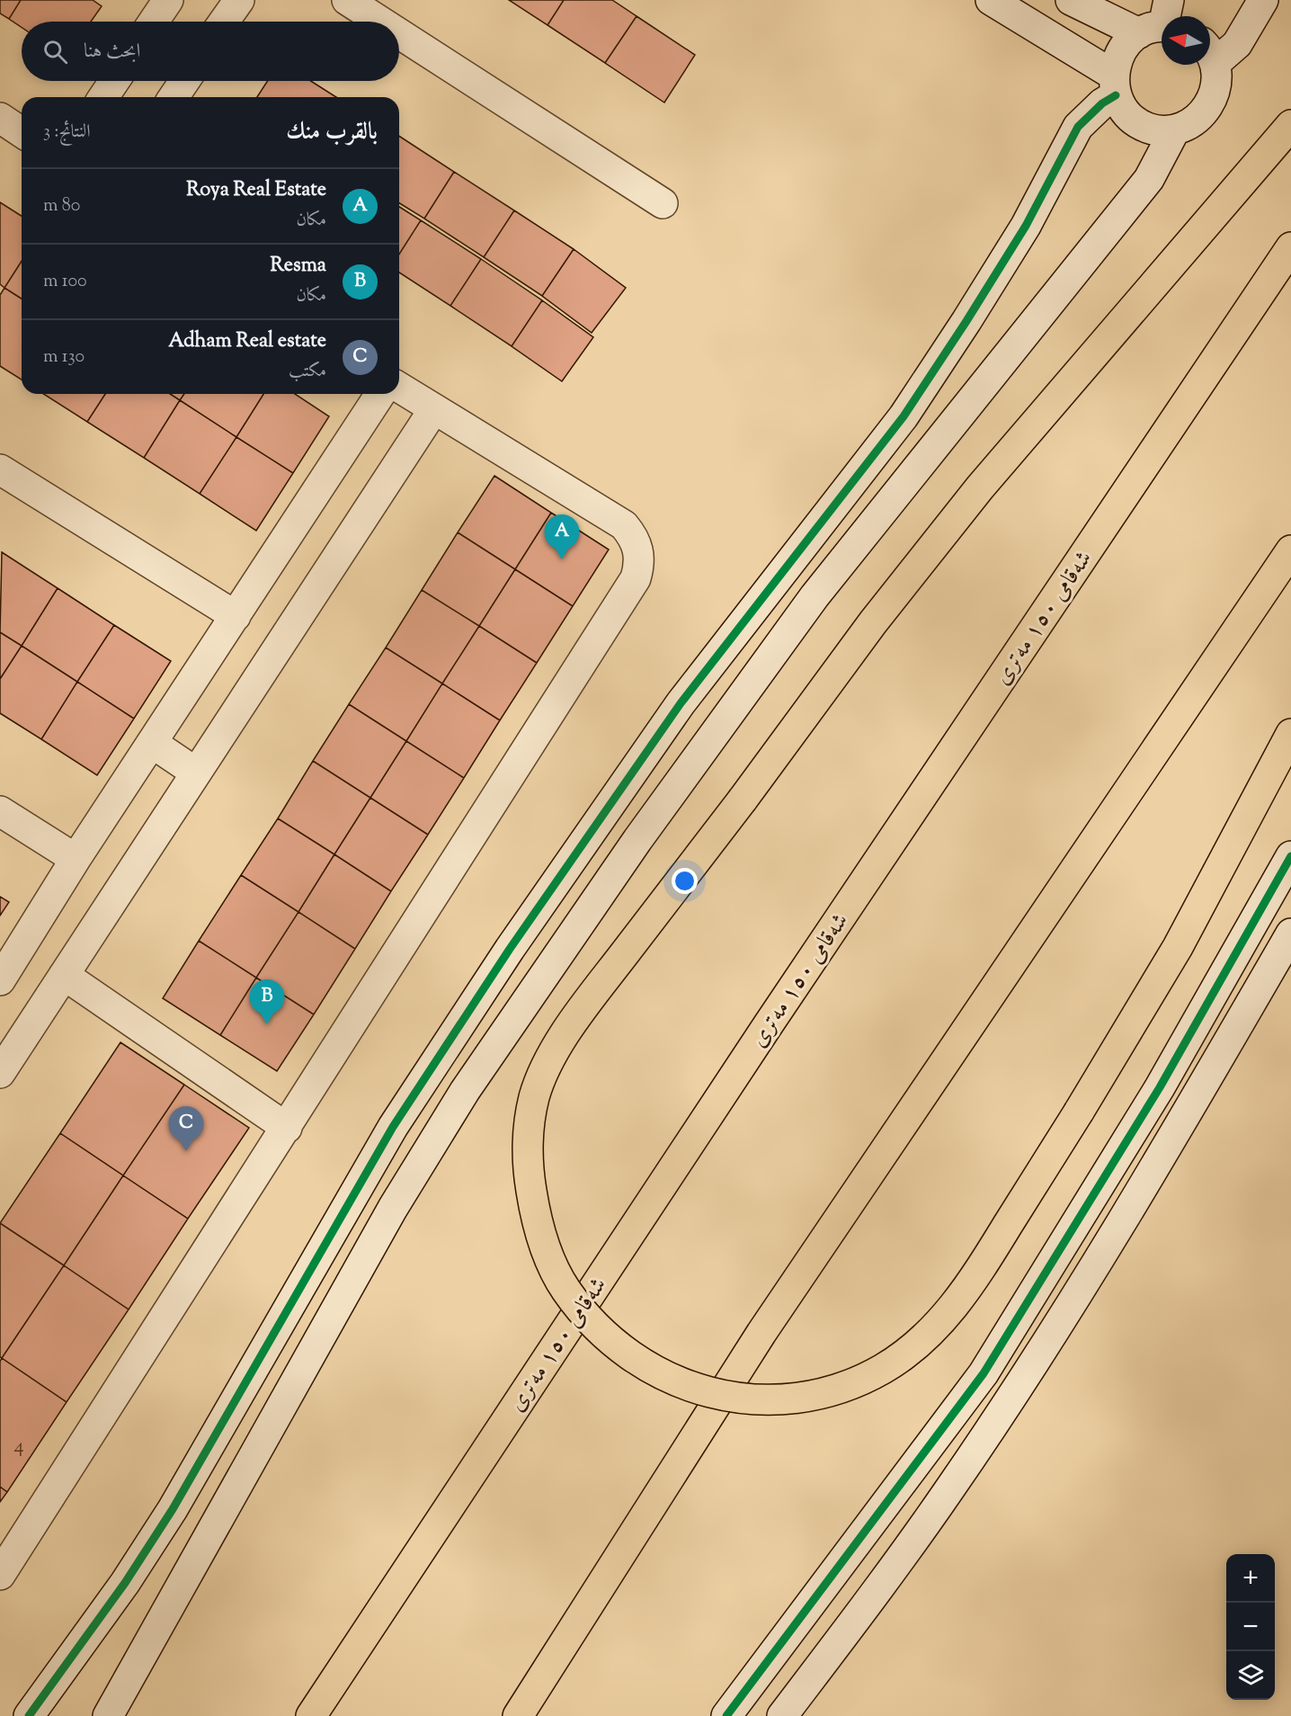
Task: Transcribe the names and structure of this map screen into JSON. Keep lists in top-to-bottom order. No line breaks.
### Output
{"streets":{"highway":["شەقامی ١٥٠ مەتری"]},"house_numbers":["4"],"north":"left","page":{"search":"ابحث هنا","heading":["بالقرب منك","النتائج: 3"],"list":[{"mark":"A","name":"Roya Real Estate","note":"مكان","value":"80 m"},{"mark":"B","name":"Resma","note":"مكان","value":"100 m"},{"mark":"C","name":"Adham Real estate","note":"مكتب","value":"130 m"}],"pins":["A","B","C"],"map_buttons":["+","−"]}}
